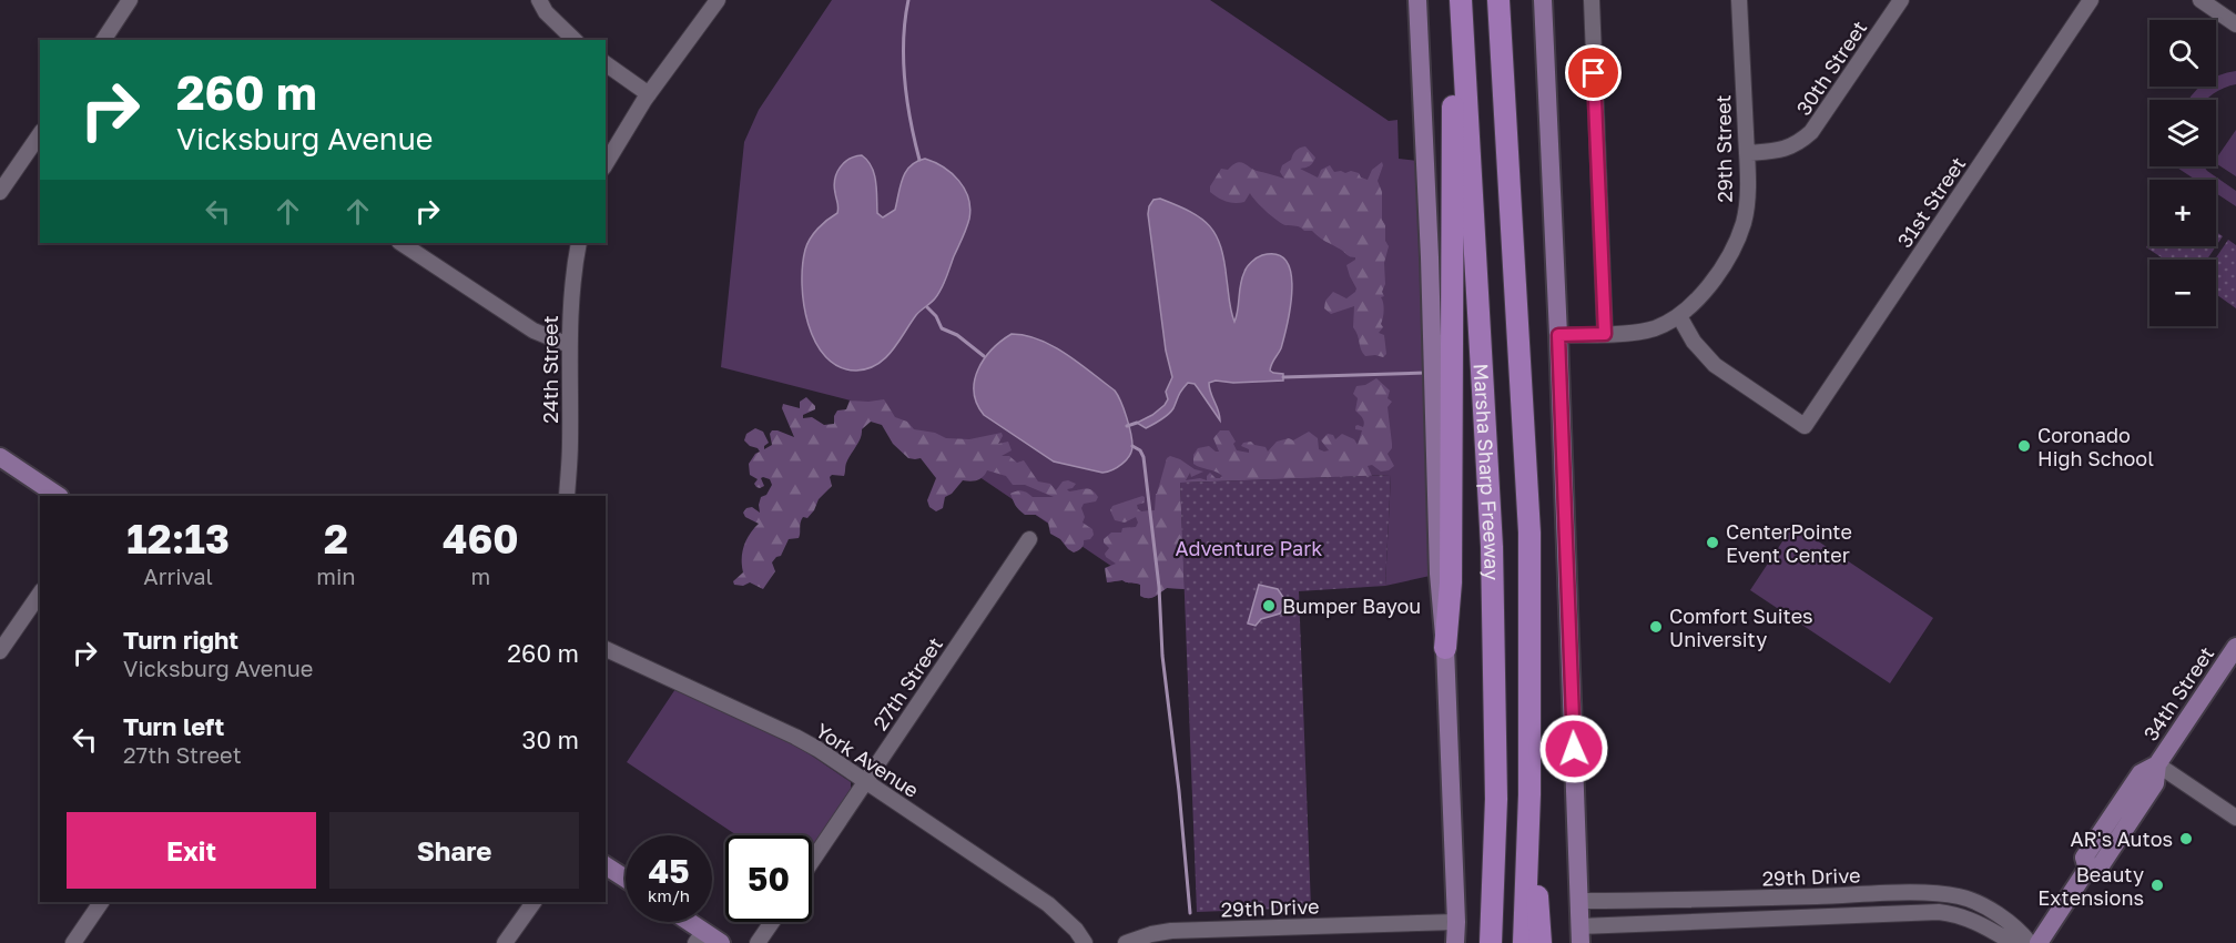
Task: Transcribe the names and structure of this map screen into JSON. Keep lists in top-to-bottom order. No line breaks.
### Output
{"streets":{"highway":["Marsha Sharp Freeway"],"main road":["34th Street"],"street":["30th Street","29th Street","31st Street","24th Street","27th Street","York Avenue","29th Drive"]},"crossings":[["30th Street","29th Street"],["29th Street","31st Street"],["27th Street","York Avenue"]],"parks":["Adventure Park"],"places":["Coronado High School","CenterPointe Event Center","Bumper Bayou","Comfort Suites University","AR's Autos","Beauty Extensions"],"page":{"map_buttons":["+","−"],"turn":["260 m","Vicksburg Avenue"],"eta":["12:13","Arrival","2","min","460","m"],"list":[{"name":"Turn right","note":"Vicksburg Avenue","value":"260 m"},{"name":"Turn left","note":"27th Street","value":"30 m"}],"buttons":["Exit","Share"],"speed":"45 km/h","limit":"50"}}
